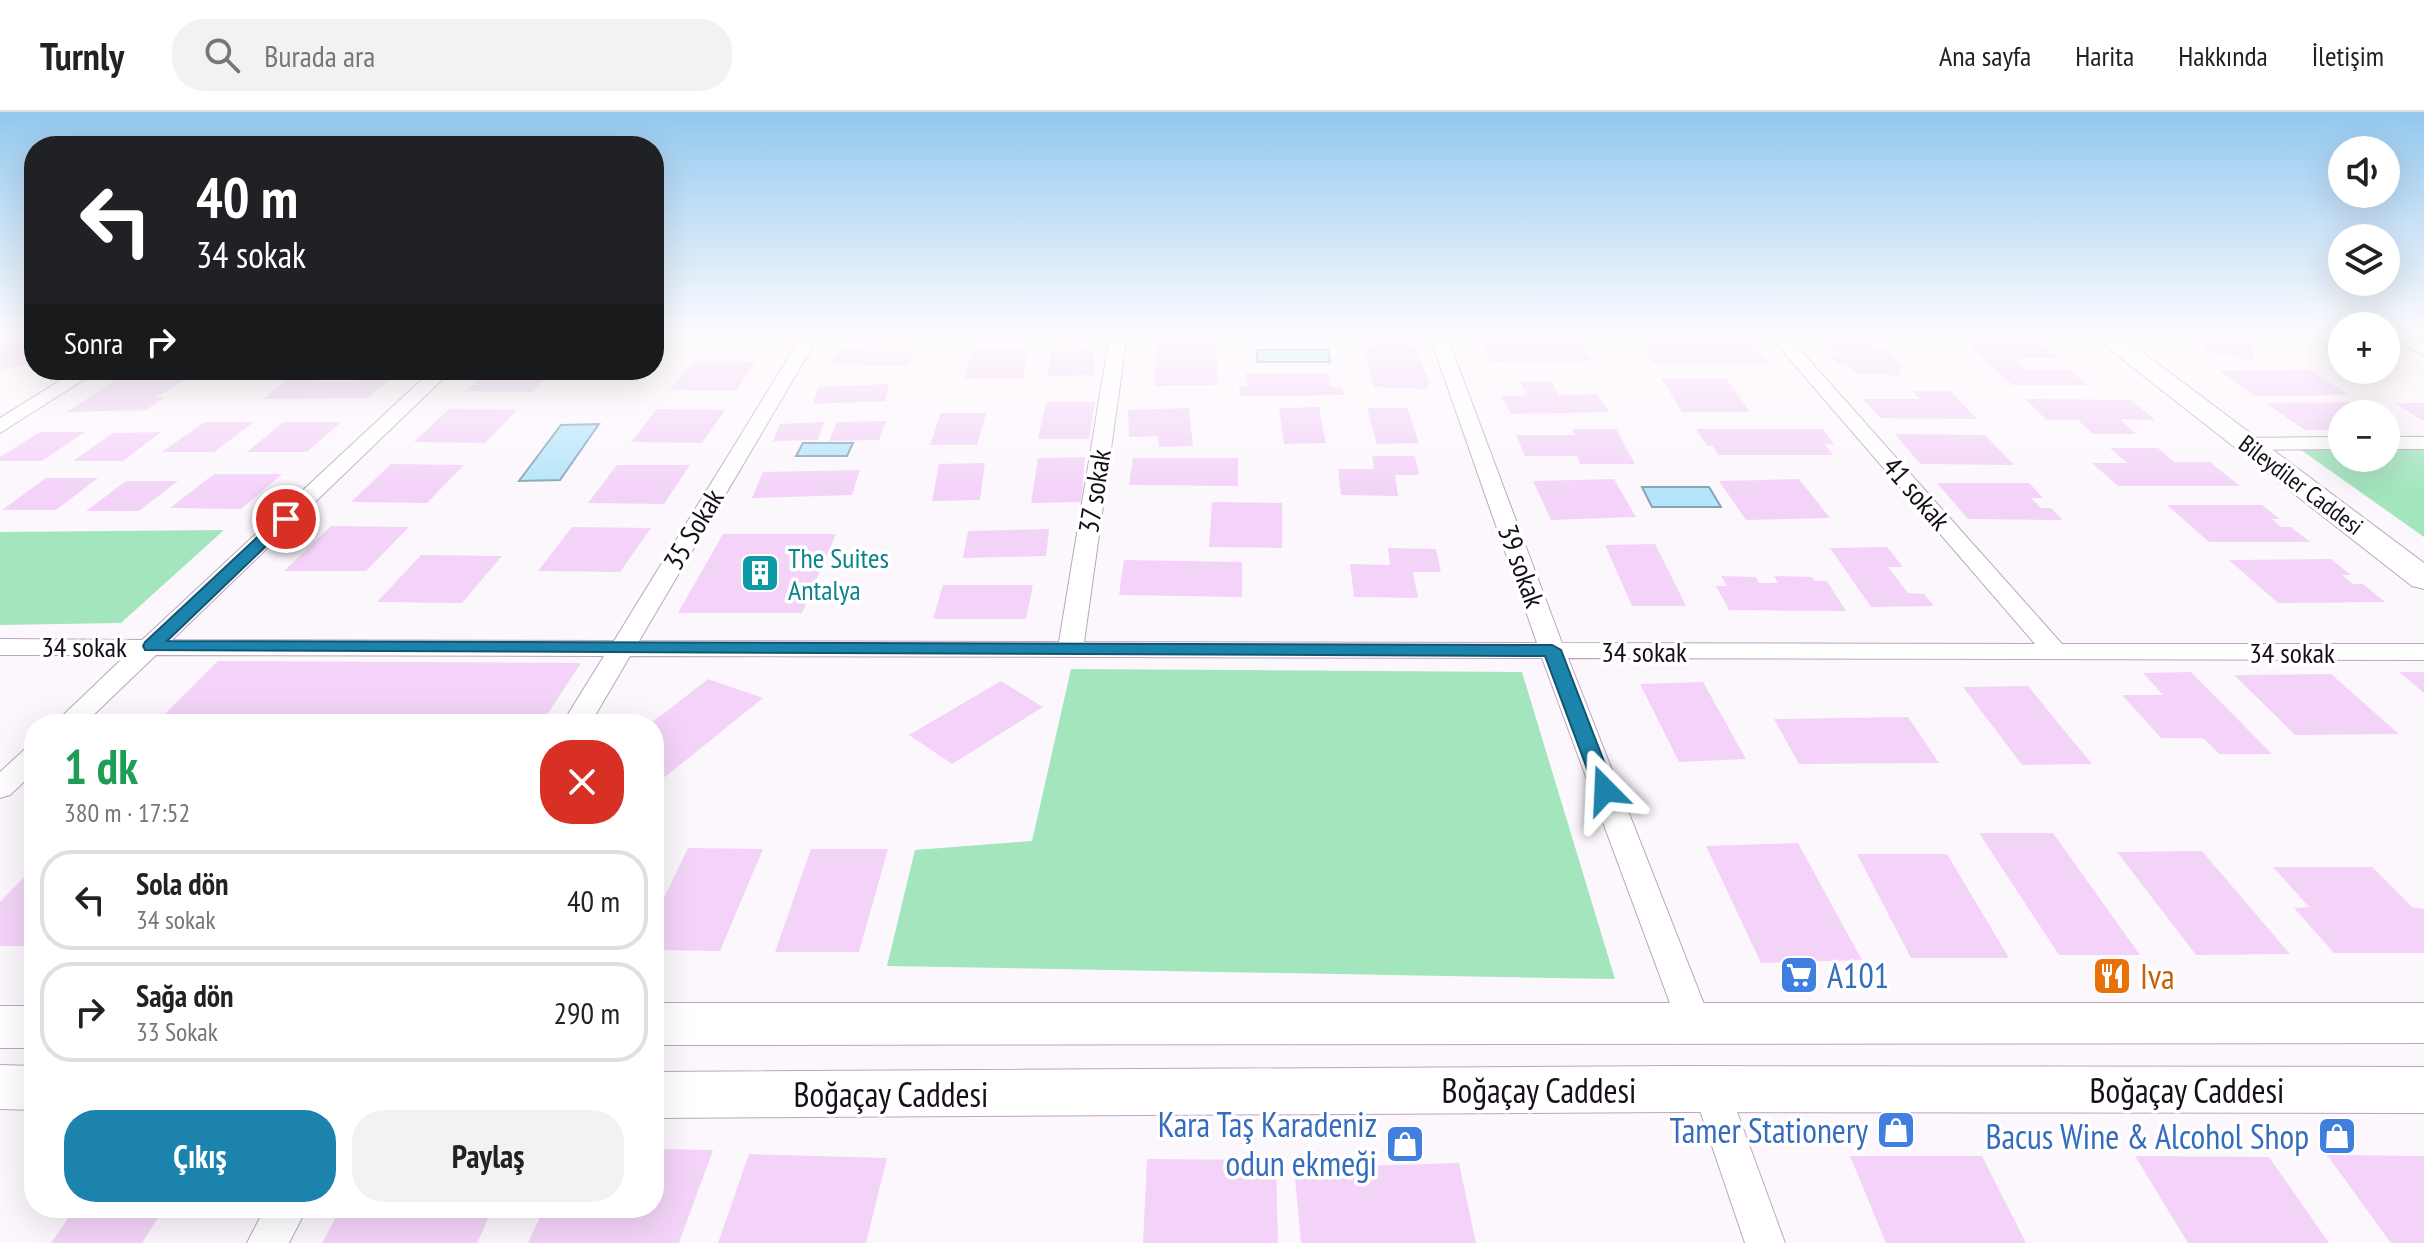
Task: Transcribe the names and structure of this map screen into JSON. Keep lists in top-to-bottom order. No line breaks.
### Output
{"streets":{"main road":["Bileydiler Caddesi","Boğaçay Caddesi"],"street":["37 sokak","41 sokak","35 Sokak","39 sokak","34 sokak"]},"crossings":[["37 sokak","34 sokak"],["41 sokak","34 sokak"],["35 Sokak","34 sokak"],["39 sokak","34 sokak"]],"places":{"building":["The Suites Antalya"],"supermarket":["A101"],"restaurant":["Iva"],"shop":["Tamer Stationery","Bacus Wine & Alcohol Shop","Kara Taş Karadeniz odun ekmeği"]},"page":{"header":"Turnly","search":"Burada ara","nav":["Ana sayfa","Harita","Hakkında","İletişim"],"map_buttons":["+","−"],"turn":["40 m","34 sokak"],"then":"Sonra","heading":["1 dk","380 m · 17:52"],"list":[{"name":"Sola dön","note":"34 sokak","value":"40 m"},{"name":"Sağa dön","note":"33 Sokak","value":"290 m"}],"buttons":["Çıkış","Paylaş"]}}
